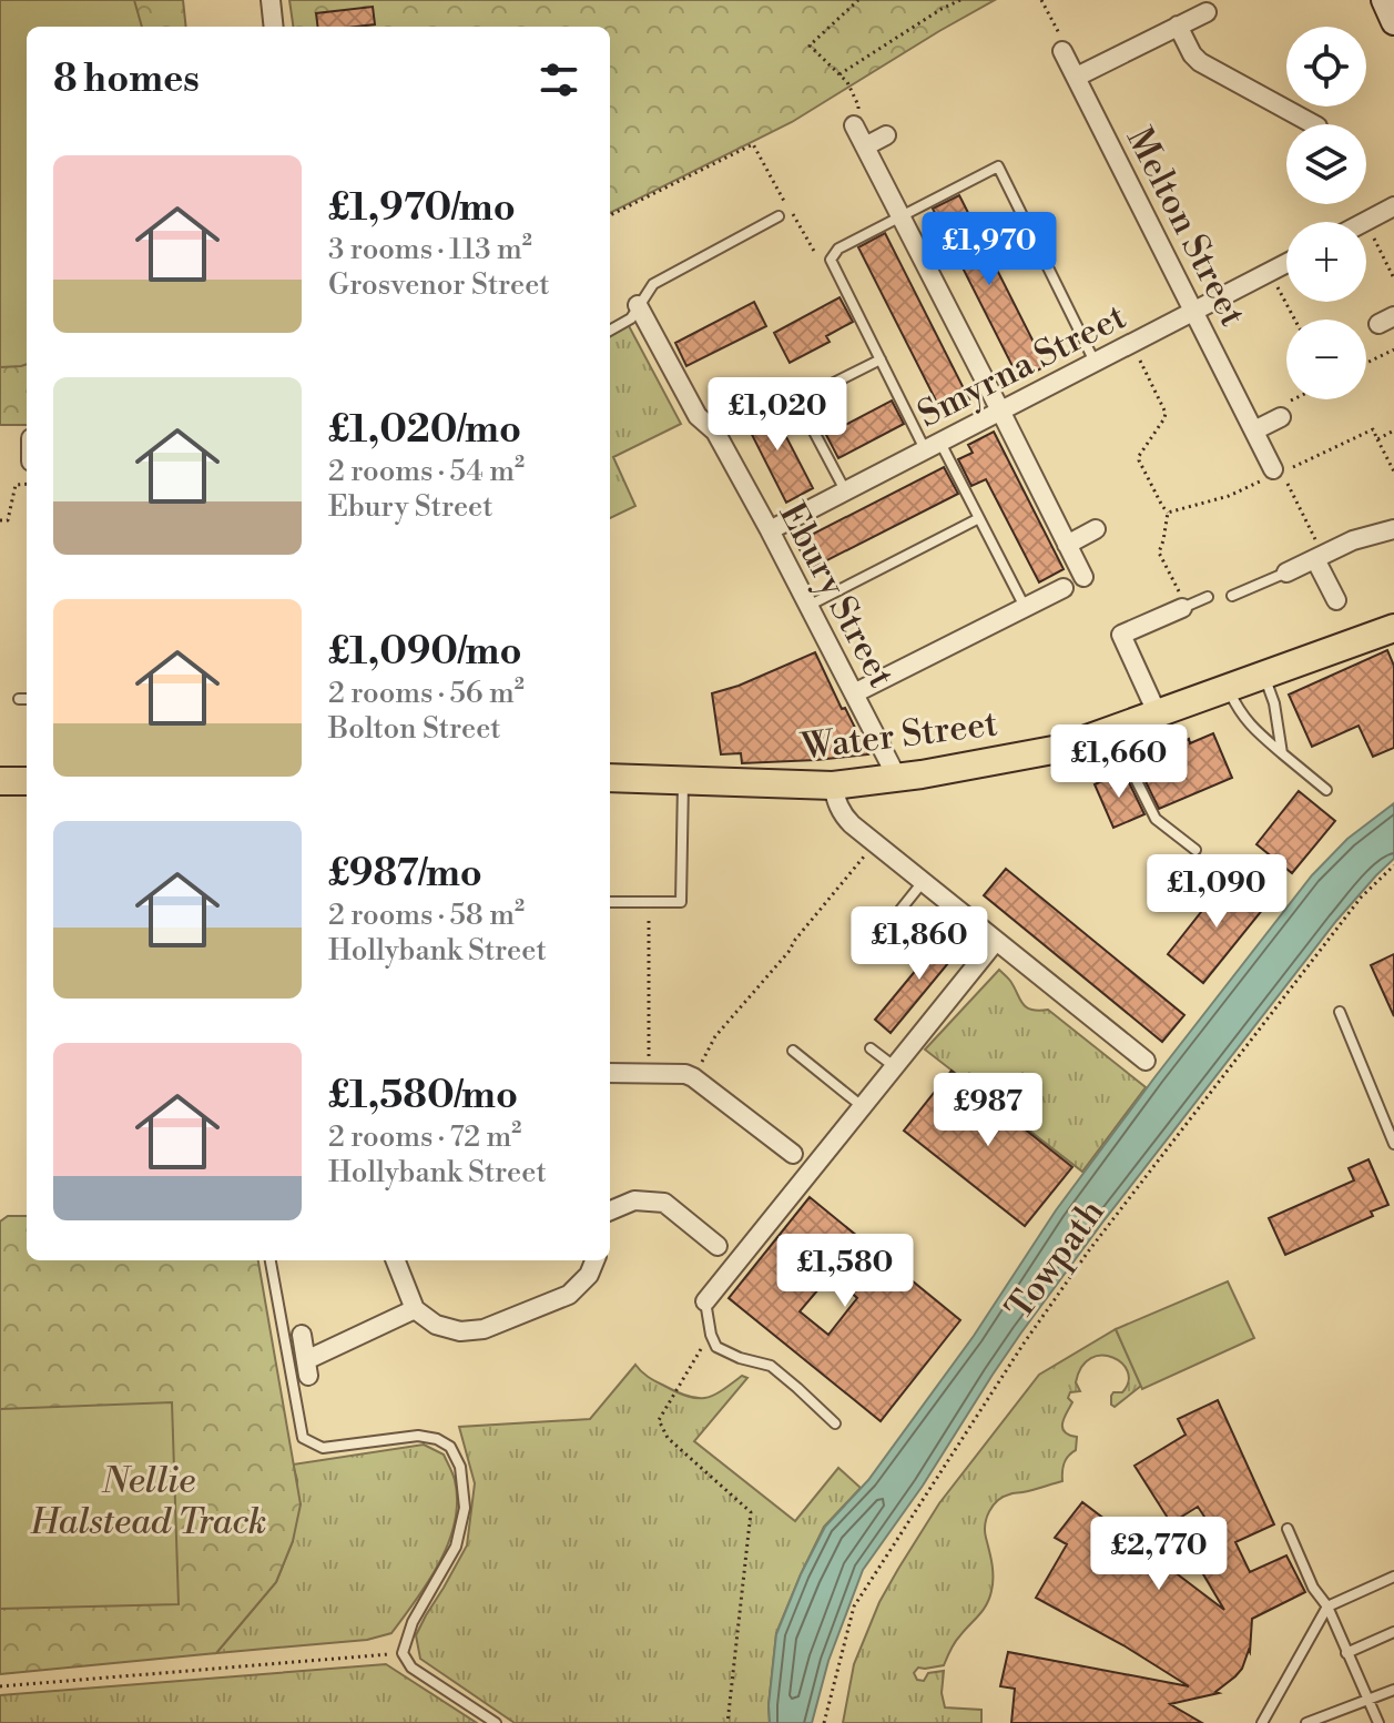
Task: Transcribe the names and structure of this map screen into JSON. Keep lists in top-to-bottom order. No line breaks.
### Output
{"streets":{"main road":["Water Street"],"street":["Melton Street","Smyrna Street","Ebury Street"],"path":["Towpath"]},"crossings":[["Melton Street","Smyrna Street"],["Smyrna Street","Ebury Street"],["Ebury Street","Water Street"]],"parks":["Nellie Halstead Track"],"page":{"map_buttons":["+","−"],"heading":"8 homes","list":[{"name":"£1,970/mo","note":"3 rooms · 113 m² · Grosvenor Street"},{"name":"£1,020/mo","note":"2 rooms · 54 m² · Ebury Street"},{"name":"£1,090/mo","note":"2 rooms · 56 m² · Bolton Street"},{"name":"£987/mo","note":"2 rooms · 58 m² · Hollybank Street"},{"name":"£1,580/mo","note":"2 rooms · 72 m² · Hollybank Street"}],"price":["£1,970","£1,020","£1,660","£1,090","£1,860","£987","£1,580","£2,770"]}}
